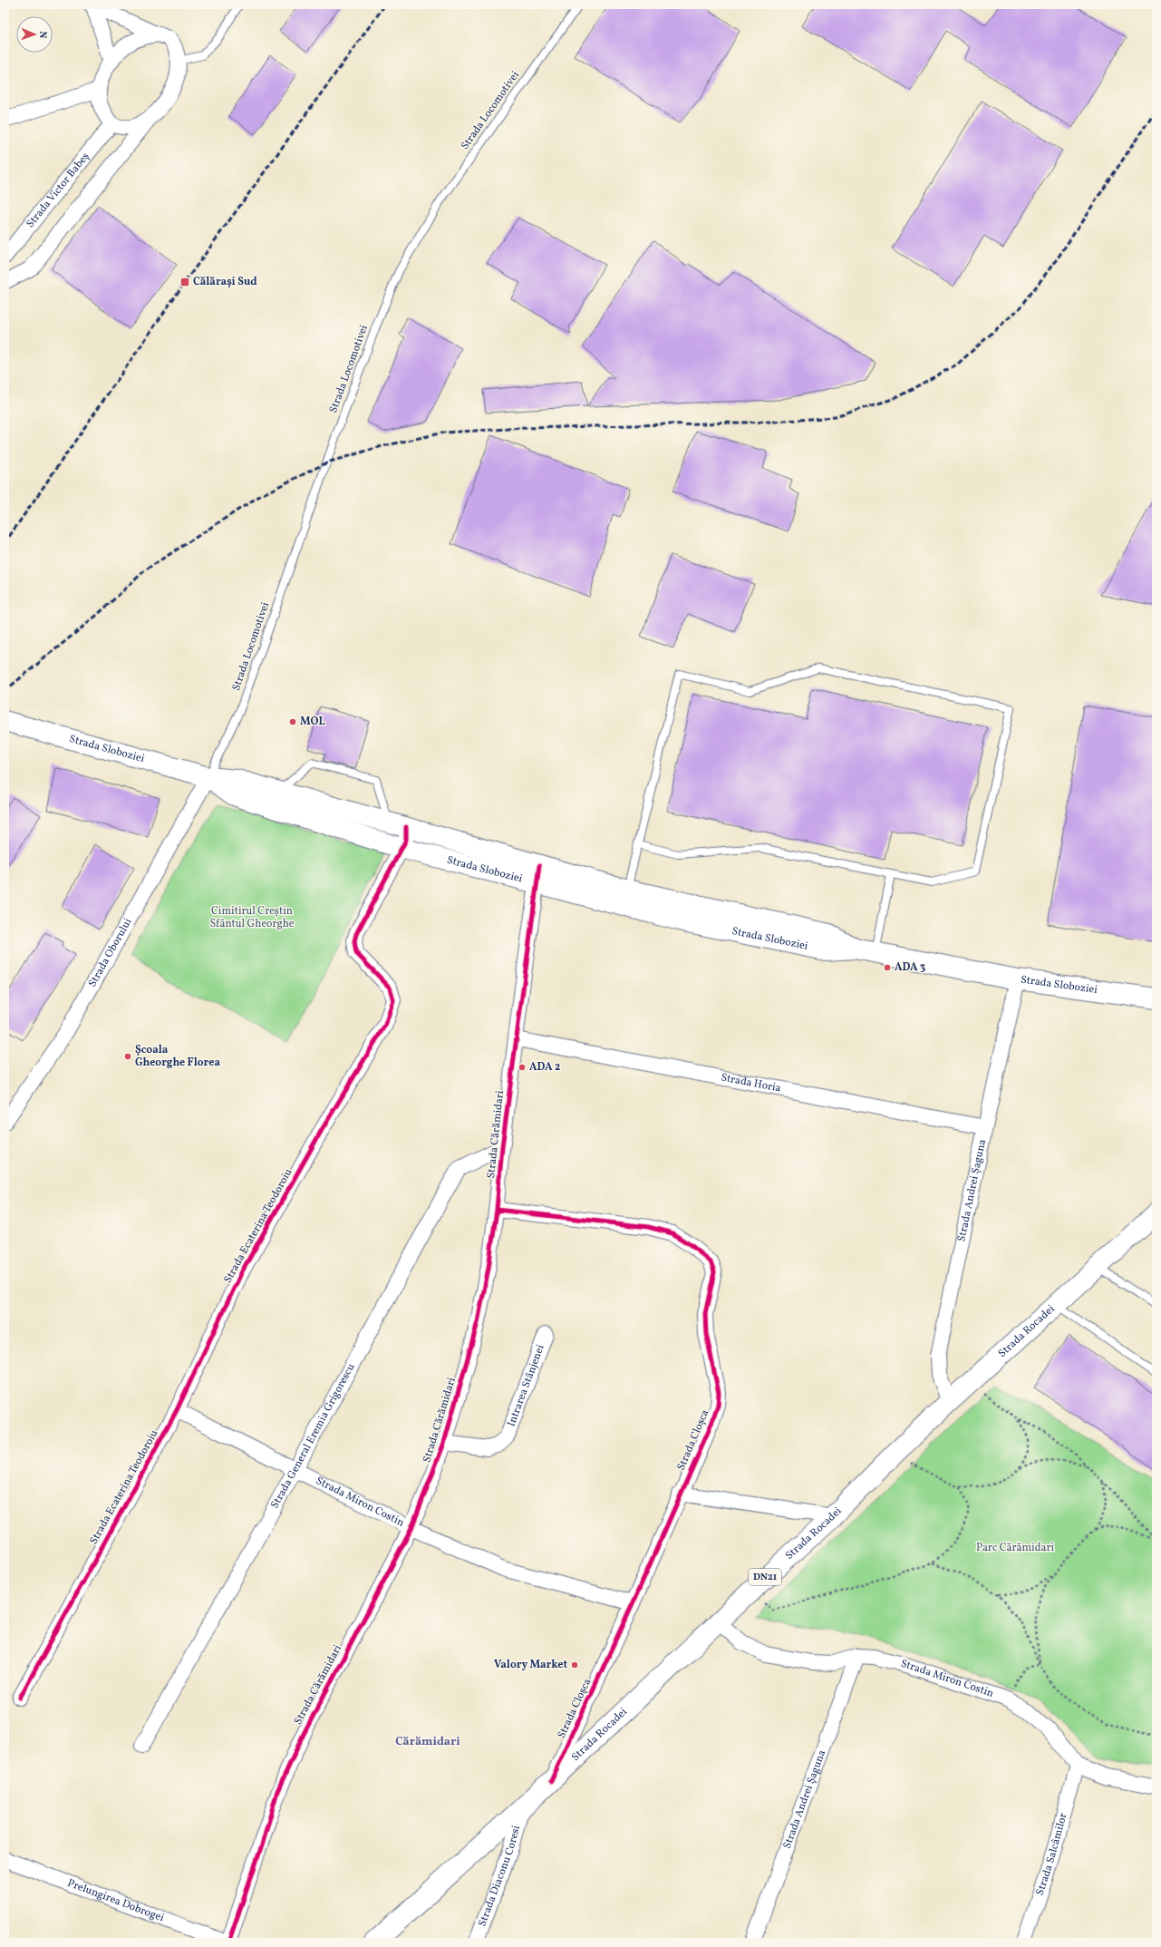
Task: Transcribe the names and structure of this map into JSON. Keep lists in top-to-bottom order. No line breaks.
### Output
{"streets":{"main road":["Strada Sloboziei","Strada Rocadei","DN21"],"street":["Strada Victor Babeș","Strada Oborului","Strada Horia","Strada Cărămidari","Strada Andrei Șaguna","Strada Ecaterina Teodoroiu","Intrarea Stânjenei","Strada General Eremia Grigorescu","Strada Cloșca","Strada Miron Costin","Strada Salcâmilor","Strada Diaconu Coresi","Prelungirea Dobrogei"],"lane":["Strada Locomotivei"]},"crossings":[["Strada Locomotivei","Strada Sloboziei"],["Strada Locomotivei","Strada Oborului"],["Strada Sloboziei","Strada Oborului"],["Strada Sloboziei","Strada Cărămidari"],["Strada Sloboziei","Strada Andrei Șaguna"],["Strada Sloboziei","Strada Ecaterina Teodoroiu"],["Strada Horia","Strada Cărămidari"],["Strada Horia","Strada Andrei Șaguna"],["Strada Cărămidari","Intrarea Stânjenei"],["Strada Cărămidari","Strada General Eremia Grigorescu"],["Strada Cărămidari","Strada Cloșca"],["Strada Cărămidari","Strada Miron Costin"],["Strada Cărămidari","Prelungirea Dobrogei"],["Strada Andrei Șaguna","Strada Rocadei"],["Strada Andrei Șaguna","Strada Miron Costin"],["Strada Ecaterina Teodoroiu","Strada Miron Costin"],["Strada Rocadei","Strada Cloșca"],["Strada Rocadei","Strada Miron Costin"],["Strada Rocadei","Strada Diaconu Coresi"],["Strada General Eremia Grigorescu","Strada Miron Costin"],["Strada Cloșca","Strada Miron Costin"],["Strada Miron Costin","Strada Salcâmilor"]],"districts":["Cărămidari"],"parks":["Cimitirul Creștin Sfântul Gheorghe","Parc Cărămidari"],"places":{"transit":["Călărași Sud"],"other":["MOL","ADA 3","Școala Gheorghe Florea","ADA 2","Valory Market"]},"north":"right"}
